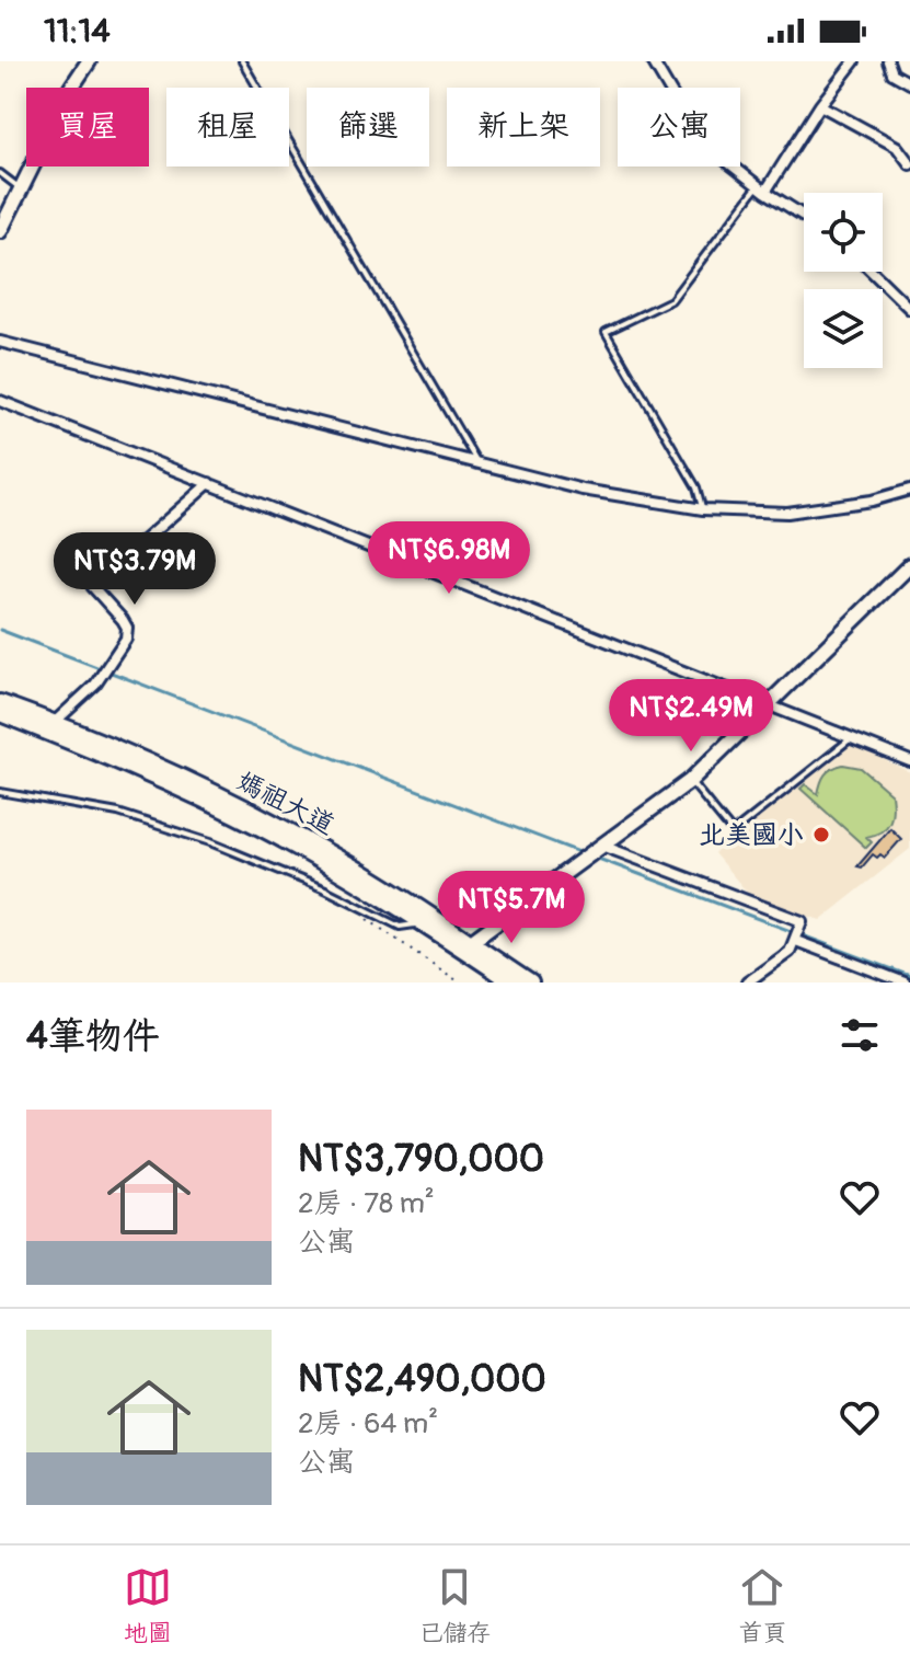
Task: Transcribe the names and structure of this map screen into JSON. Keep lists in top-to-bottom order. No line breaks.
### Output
{"streets":{"main road":["媽祖大道"]},"places":["北美國小"],"page":{"status":"11:14","chip":["買屋","租屋","篩選","新上架","公寓"],"price":["NT$6.98M","NT$3.79M","NT$2.49M","NT$5.7M"],"heading":"4筆物件","list":[{"name":"NT$3,790,000","note":"2房 · 78 m² · 公寓"},{"name":"NT$2,490,000","note":"2房 · 64 m² · 公寓"}],"tabs":["地圖","已儲存","首頁"]}}
